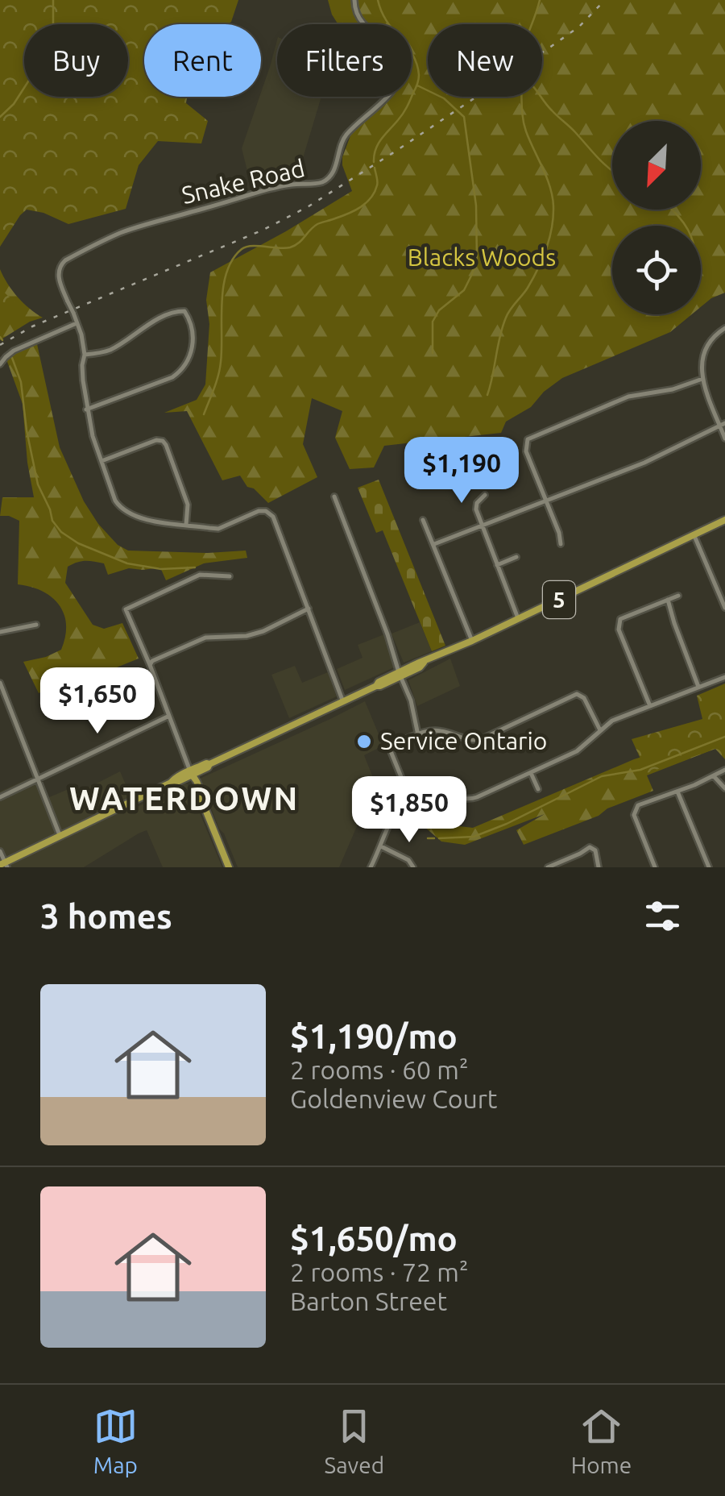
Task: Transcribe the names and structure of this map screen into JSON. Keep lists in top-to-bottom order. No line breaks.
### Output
{"streets":{"main road":["5"],"street":["Snake Road"]},"districts":["WATERDOWN"],"parks":["Blacks Woods"],"places":["Service Ontario"],"north":"bottom left","page":{"chip":["Buy","Rent","Filters","New"],"price":["$1,190","$1,650","$1,850"],"heading":"3 homes","list":[{"name":"$1,190/mo","note":"2 rooms · 60 m² · Goldenview Court"},{"name":"$1,650/mo","note":"2 rooms · 72 m² · Barton Street"}],"tabs":["Map","Saved","Home"]}}
